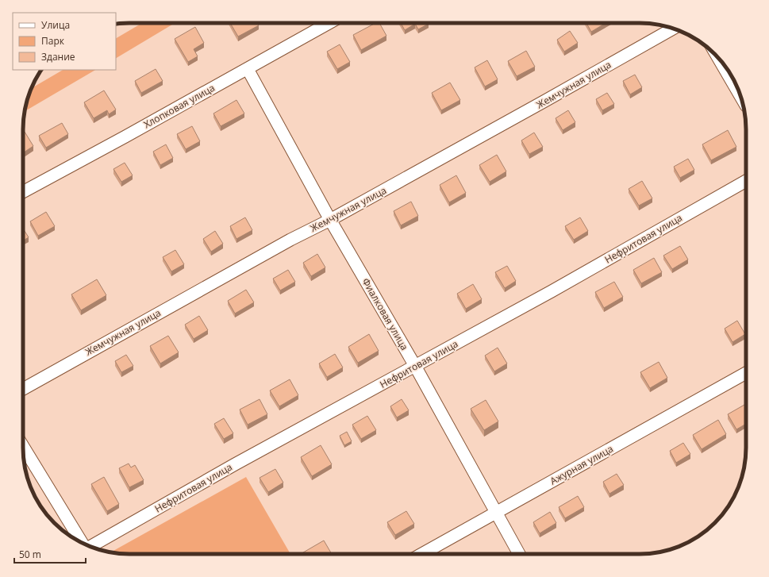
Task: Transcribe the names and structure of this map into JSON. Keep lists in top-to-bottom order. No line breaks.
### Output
{"streets":{"street":["Жемчужная улица","Хлопковая улица","Нефритовая улица","Фиалковая улица","Ажурная улица"]},"crossings":[["Жемчужная улица","Фиалковая улица"],["Хлопковая улица","Фиалковая улица"],["Нефритовая улица","Фиалковая улица"],["Фиалковая улица","Ажурная улица"]],"legend":["Улица","Парк","Здание"],"scale_bar":"50 m"}
